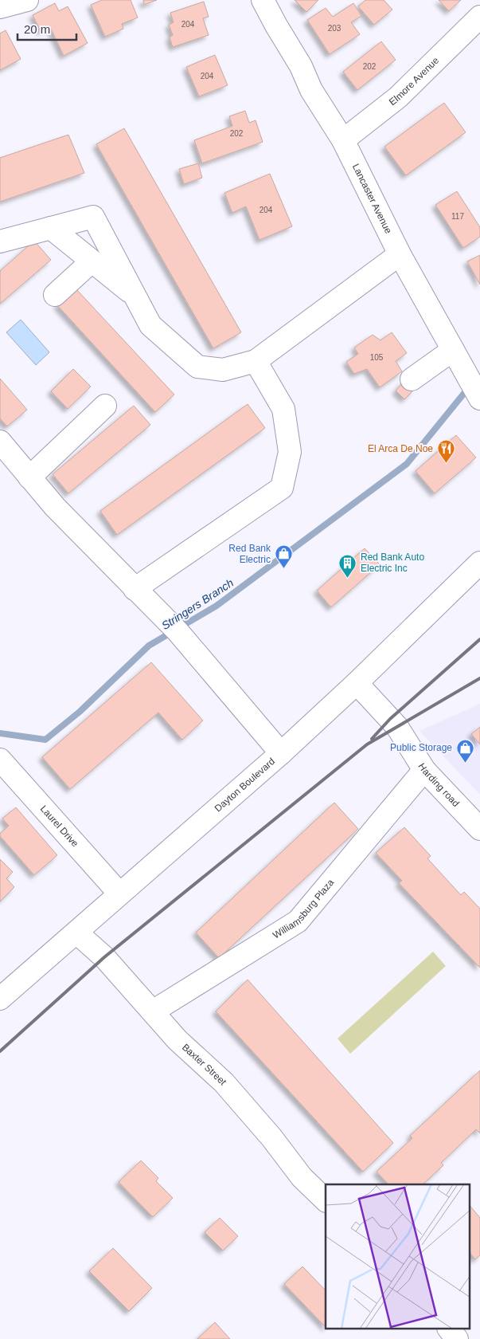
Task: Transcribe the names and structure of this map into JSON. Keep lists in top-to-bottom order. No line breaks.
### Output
{"streets":{"street":["Elmore Avenue","Lancaster Avenue","Dayton Boulevard","Harding road","Laurel Drive","Williamsburg Plaza","Baxter Street"]},"crossings":[["Elmore Avenue","Lancaster Avenue"],["Dayton Boulevard","Harding road"],["Dayton Boulevard","Laurel Drive"],["Dayton Boulevard","Baxter Street"],["Harding road","Williamsburg Plaza"],["Williamsburg Plaza","Baxter Street"]],"water":["Stringers Branch"],"places":{"restaurant":["El Arca De Noe"],"shop":["Red Bank Electric","Public Storage"],"building":["Red Bank Auto Electric Inc"]},"house_numbers":["204","203","202","204","202","204","117","105"],"scale_bar":"20 m"}
